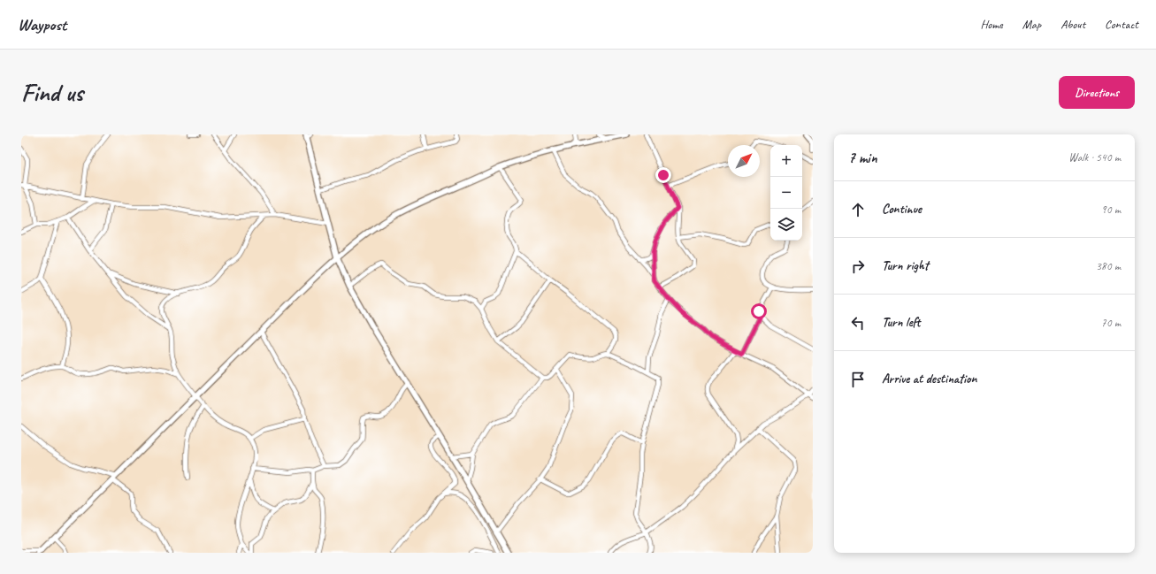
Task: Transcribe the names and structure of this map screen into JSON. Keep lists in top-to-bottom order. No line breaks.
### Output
{"north":"top right","page":{"header":"Waypost","nav":["Home","Map","About","Contact"],"buttons":"Directions","title":"Find us","heading":["7 min","Walk · 540 m"],"map_buttons":["+","−"],"list":[["Continue","90 m"],["Turn right","380 m"],["Turn left","70 m"],"Arrive at destination"]}}
